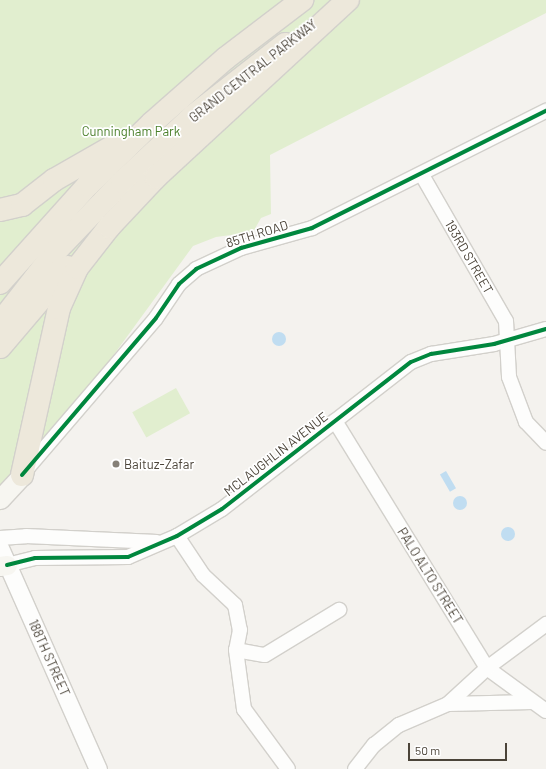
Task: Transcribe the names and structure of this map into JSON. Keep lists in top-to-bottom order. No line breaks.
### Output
{"streets":{"highway":["GRAND CENTRAL PARKWAY"],"main road":["85TH ROAD"],"street":["193RD STREET","MCLAUGHLIN AVENUE","PALO ALTO STREET","188TH STREET"]},"crossings":[["85TH ROAD","193RD STREET"],["193RD STREET","MCLAUGHLIN AVENUE"],["MCLAUGHLIN AVENUE","PALO ALTO STREET"],["MCLAUGHLIN AVENUE","188TH STREET"]],"parks":["Cunningham Park"],"places":["Baituz-Zafar"],"scale_bar":"50 m"}
